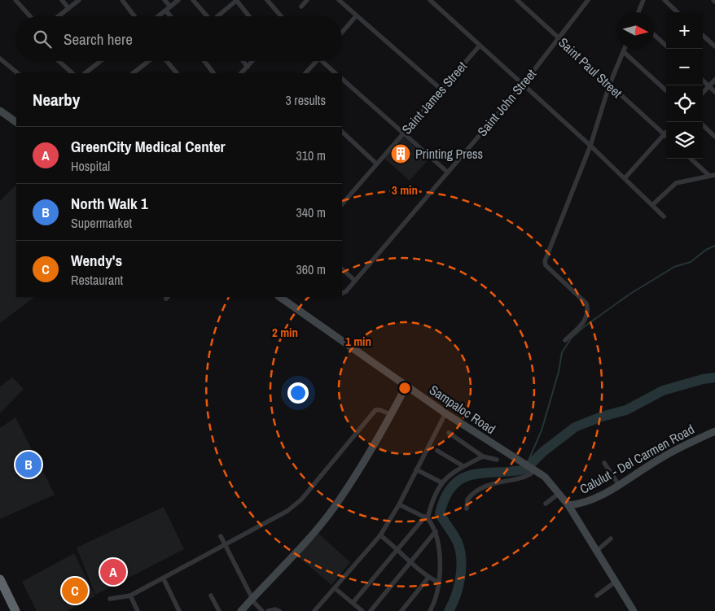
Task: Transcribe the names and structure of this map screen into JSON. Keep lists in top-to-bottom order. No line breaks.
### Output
{"streets":{"main road":["Sampaloc Road","Calulut - Del Carmen Road"],"street":["Saint Paul Street","Saint James Street","Saint John Street"]},"crossings":[["Saint Paul Street","Saint John Street"],["Sampaloc Road","Calulut - Del Carmen Road"]],"places":{"building":["Printing Press"]},"north":"right","page":{"map_buttons":["+","−"],"search":"Search here","heading":["Nearby","3 results"],"list":[{"mark":"A","name":"GreenCity Medical Center","note":"Hospital","value":"310 m"},{"mark":"B","name":"North Walk 1","note":"Supermarket","value":"340 m"},{"mark":"C","name":"Wendy's","note":"Restaurant","value":"360 m"}],"pins":["B","A","C"]},"rings":["3 min","2 min","1 min"]}
